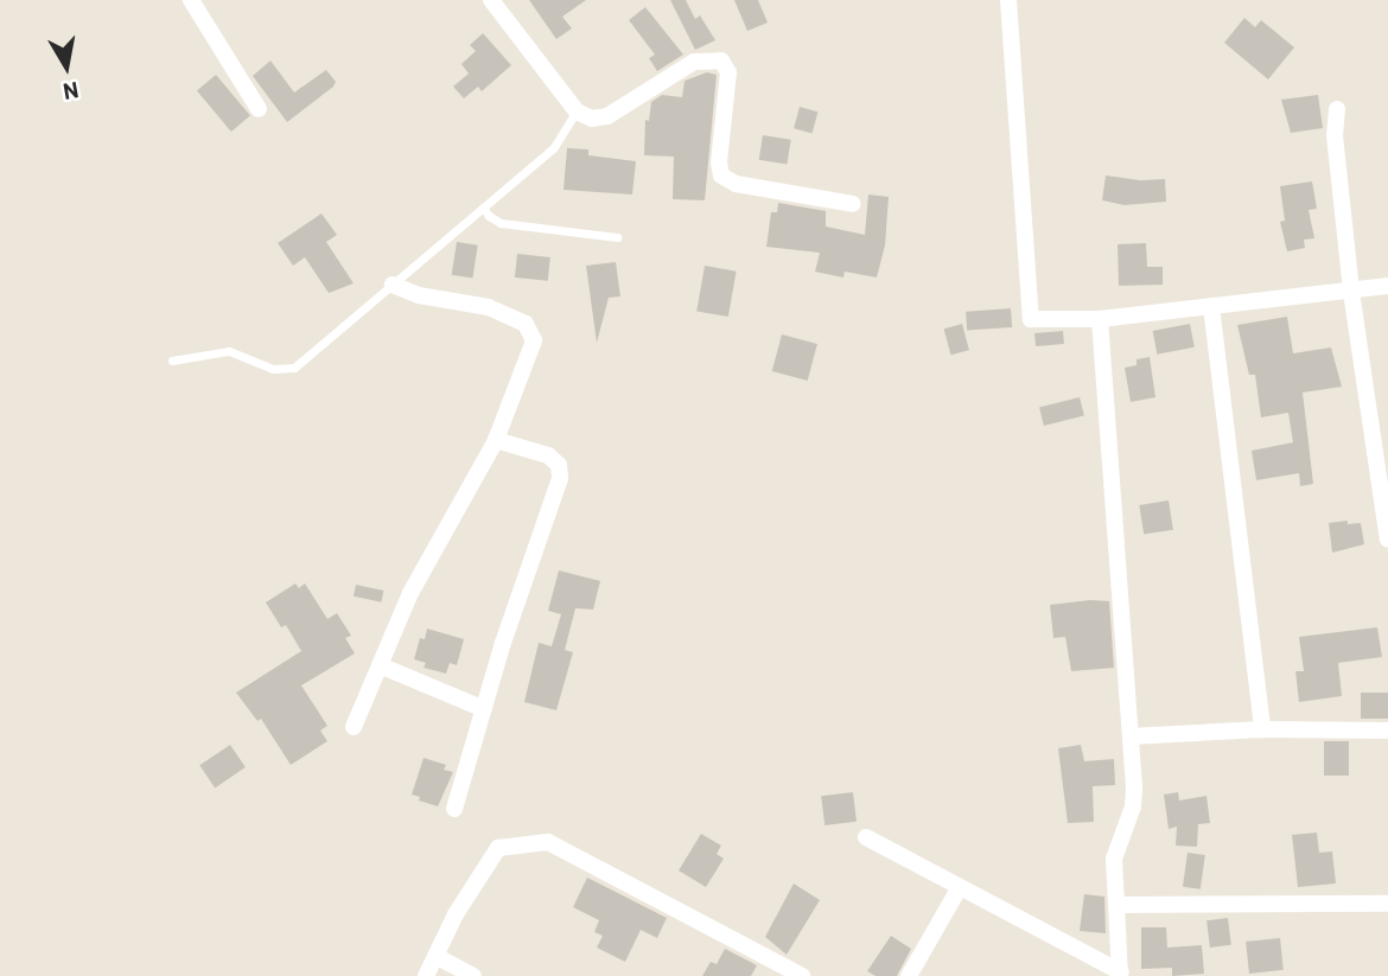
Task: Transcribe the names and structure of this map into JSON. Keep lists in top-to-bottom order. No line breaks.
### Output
{"north":"bottom"}
